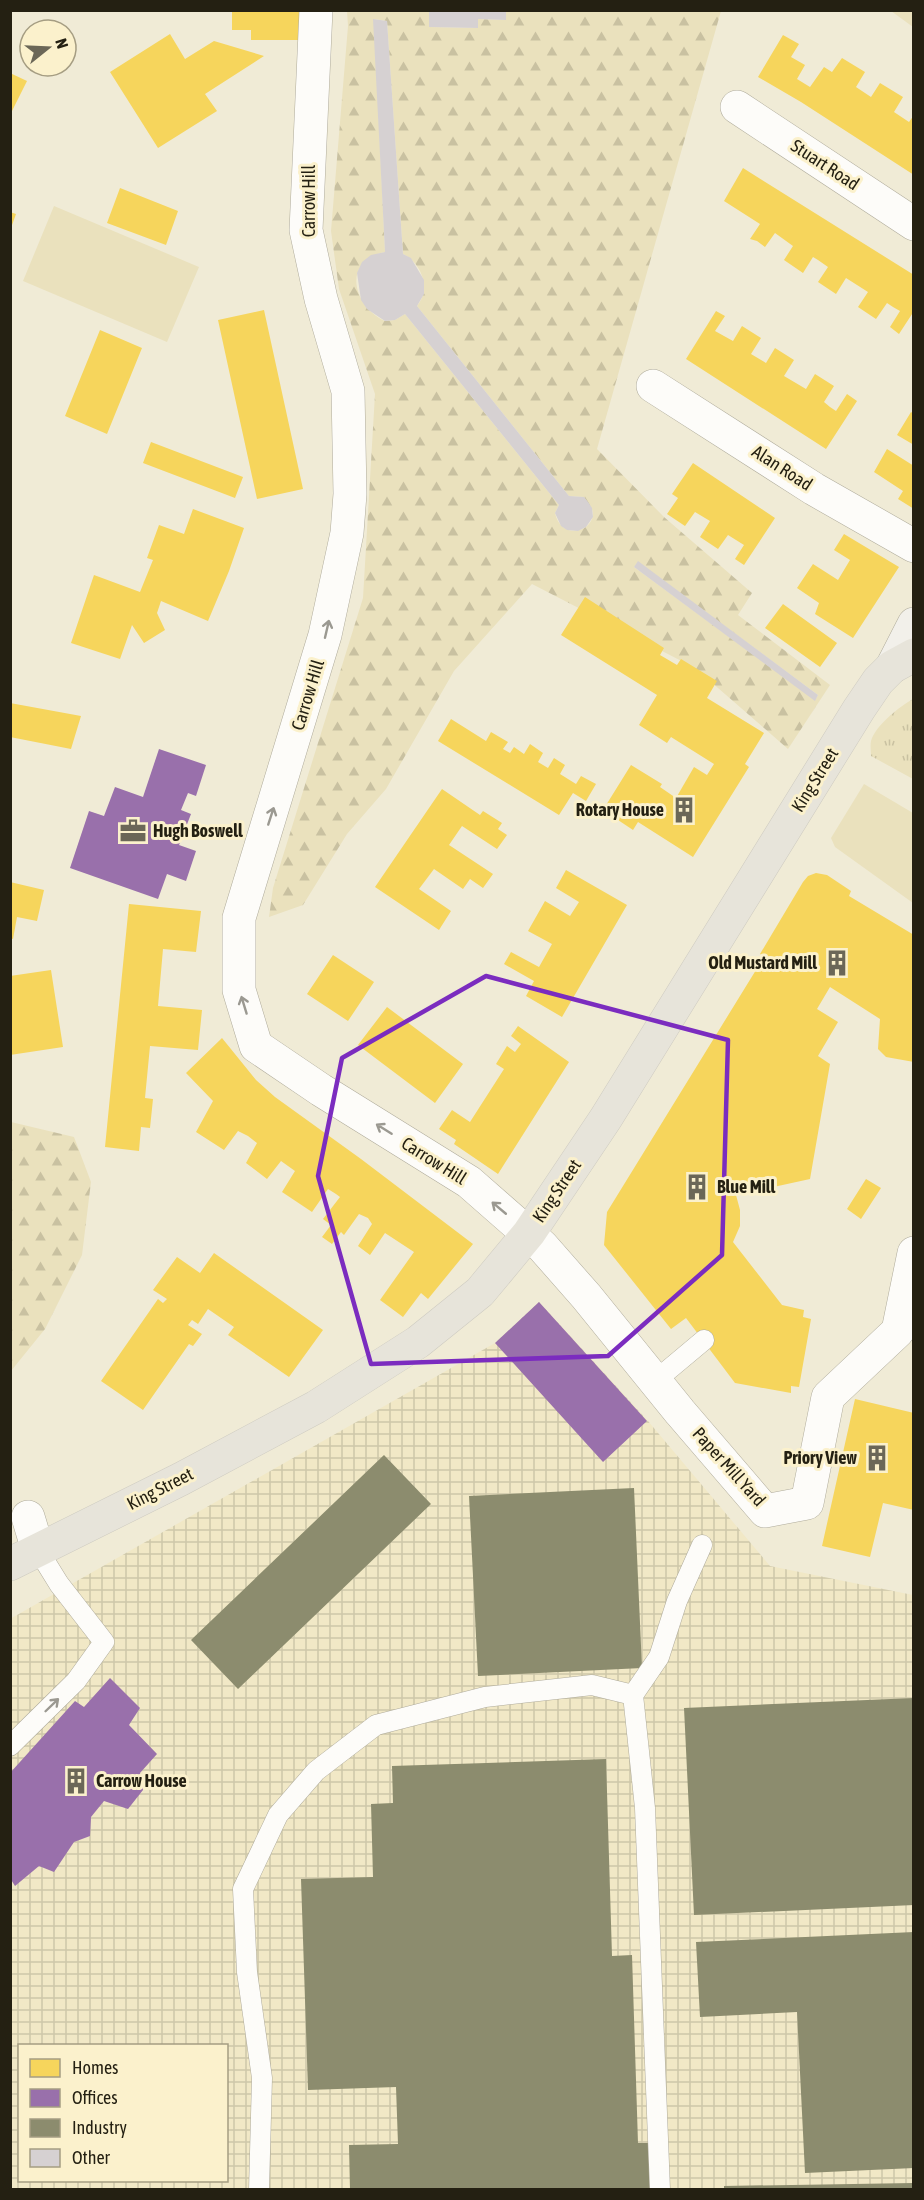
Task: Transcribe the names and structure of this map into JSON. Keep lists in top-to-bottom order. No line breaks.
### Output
{"streets":{"main road":["King Street"],"street":["Stuart Road","Carrow Hill","Alan Road","Paper Mill Yard"]},"crossings":[["Carrow Hill","King Street"],["Carrow Hill","Paper Mill Yard"],["King Street","Paper Mill Yard"]],"one_way":["Carrow Hill"],"places":{"building":["Rotary House","Old Mustard Mill","Blue Mill","Priory View","Carrow House"],"office":["Hugh Boswell"]},"legend":["Homes","Offices","Industry","Other"],"north":"right"}
